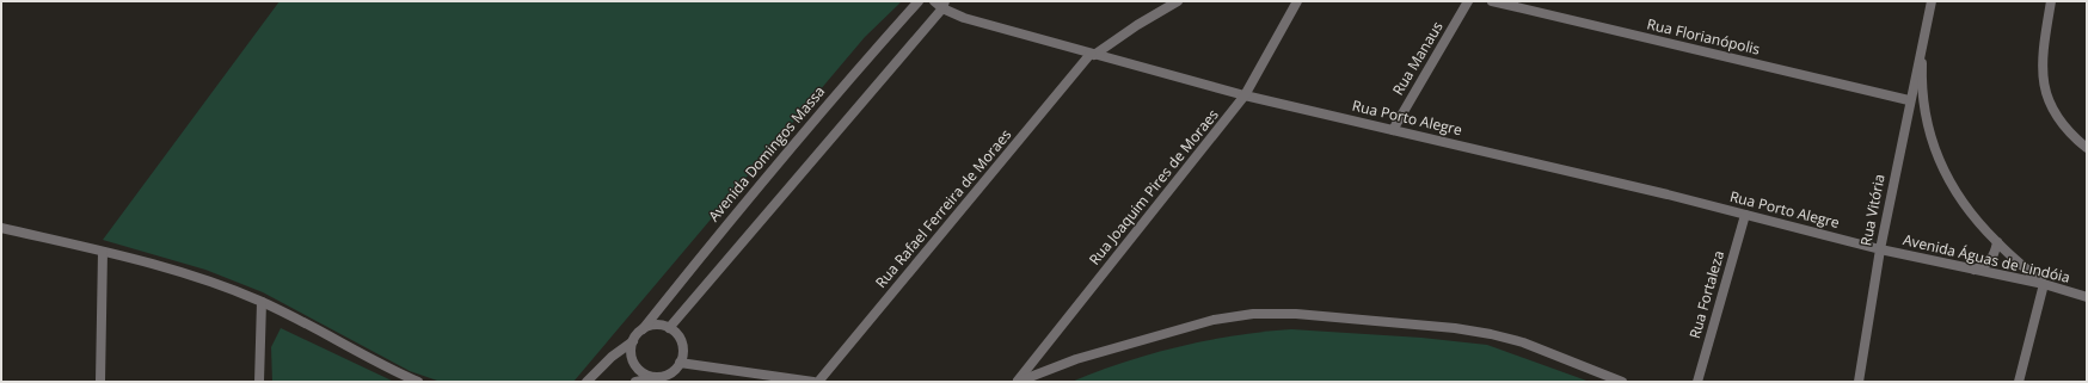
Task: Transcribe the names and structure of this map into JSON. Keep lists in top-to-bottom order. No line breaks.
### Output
{"streets":{"street":["Rua Florianópolis","Rua Manaus","Rua Porto Alegre","Avenida Domingos Massa","Rua Joaquim Pires de Moraes","Rua Rafael Ferreira de Moraes","Rua Vitória","Avenida Águas de Lindóia","Rua Fortaleza"]},"crossings":[["Rua Florianópolis","Rua Vitória"],["Rua Manaus","Rua Porto Alegre"],["Rua Porto Alegre","Rua Joaquim Pires de Moraes"],["Rua Porto Alegre","Rua Rafael Ferreira de Moraes"],["Rua Porto Alegre","Rua Vitória"],["Rua Porto Alegre","Avenida Águas de Lindóia"],["Rua Porto Alegre","Rua Fortaleza"],["Rua Vitória","Avenida Águas de Lindóia"]]}
